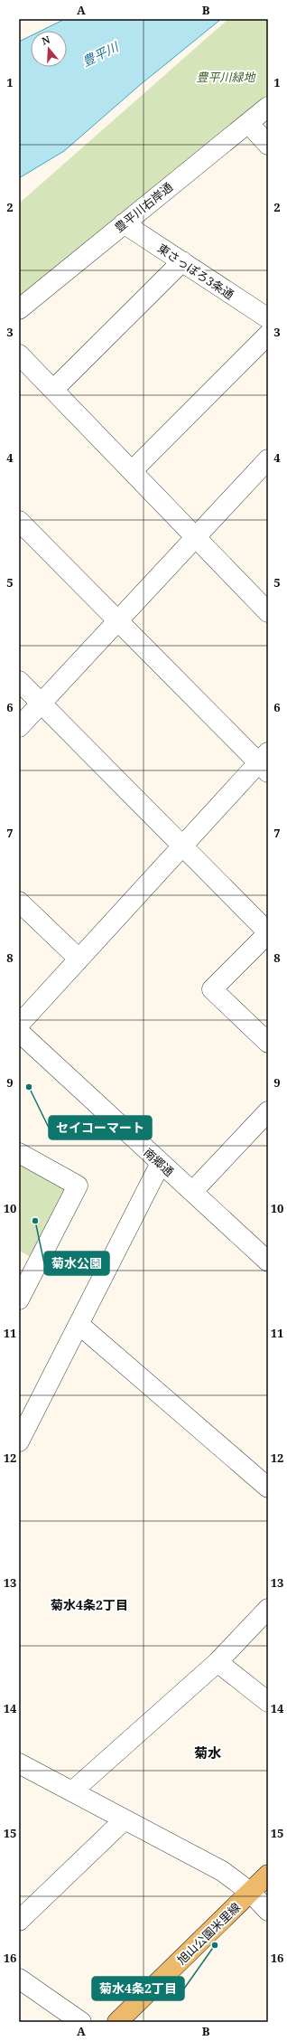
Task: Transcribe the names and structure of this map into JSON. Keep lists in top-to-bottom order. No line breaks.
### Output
{"streets":{"main road":["旭山公園米里線"],"street":["豊平川右岸通","東さっぽろ3条通","南郷通"]},"crossings":[["豊平川右岸通","東さっぽろ3条通"]],"districts":["菊水4条2丁目","菊水"],"water":["豊平川"],"parks":["豊平川緑地"],"places":["セイコーマート","菊水公園","菊水4条2丁目"],"north":"top","grid":{"columns":["A","B"],"rows":["1","2","3","4","5","6","7","8","9","10","11","12","13","14","15","16"]}}
